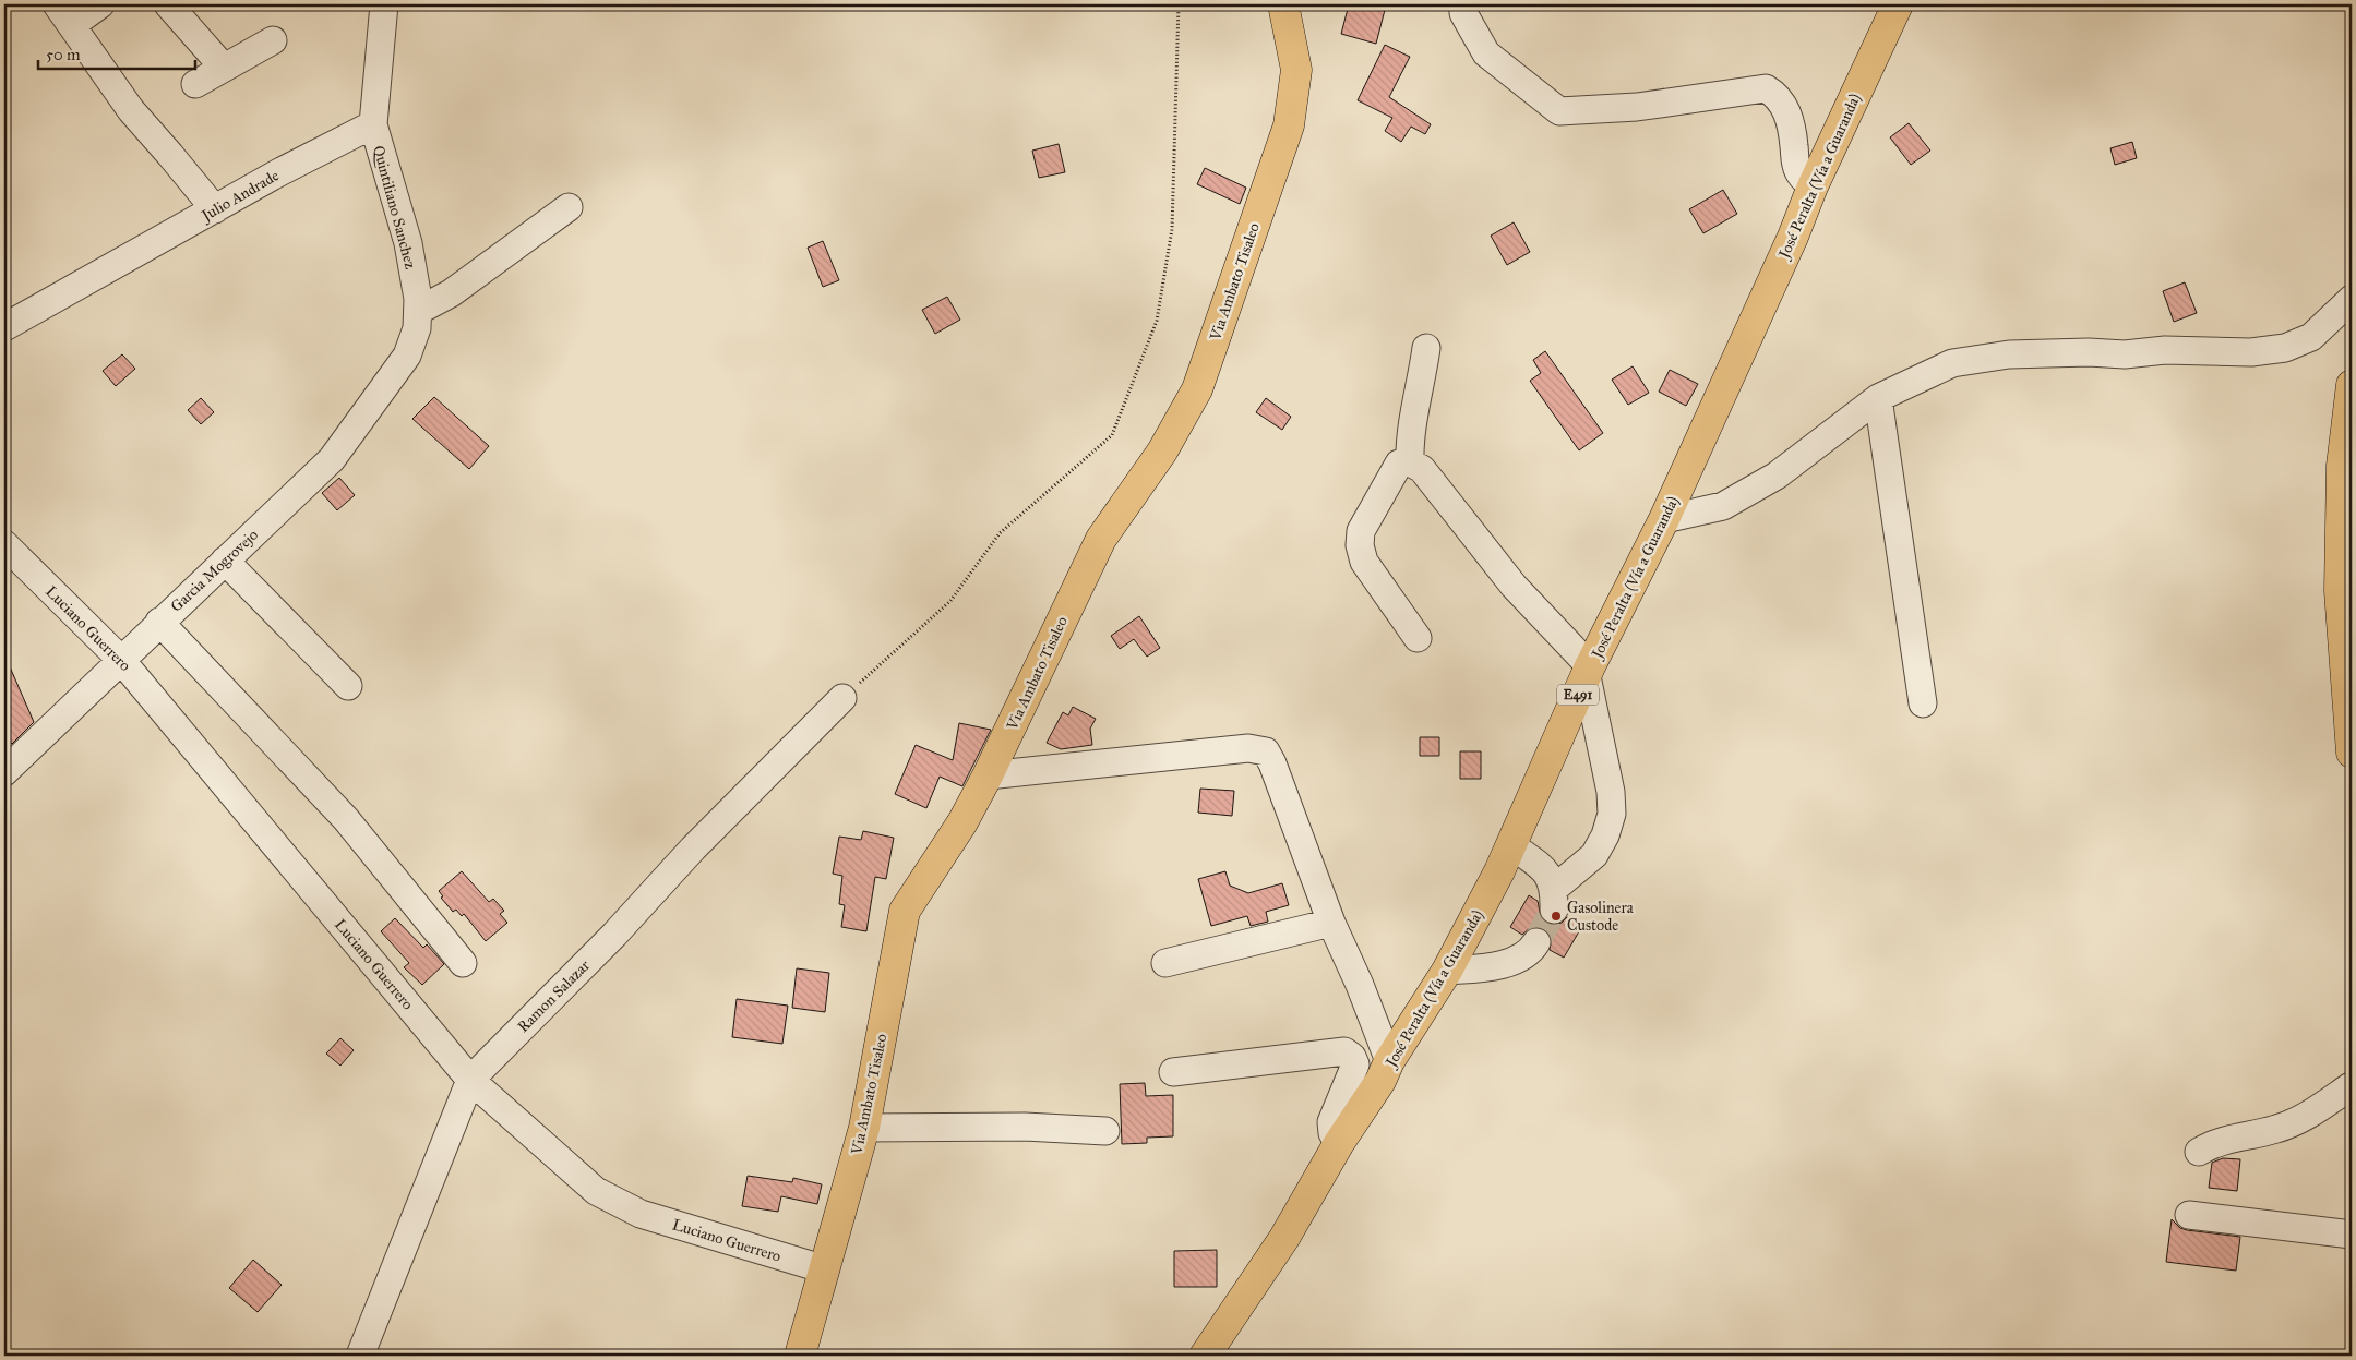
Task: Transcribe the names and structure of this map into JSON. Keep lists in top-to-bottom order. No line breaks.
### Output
{"streets":{"main road":["José Peralta (Vía a Guaranda)","Via Ambato Tisaleo","E491"],"street":["Julio Andrade","Quintiliano Sanchez","Garcia Mogrovejo","Luciano Guerrero","Ramon Salazar"]},"crossings":[["Julio Andrade","Quintiliano Sanchez"],["Quintiliano Sanchez","Garcia Mogrovejo"],["Via Ambato Tisaleo","Luciano Guerrero"],["Garcia Mogrovejo","Luciano Guerrero"],["Luciano Guerrero","Ramon Salazar"]],"places":["Gasolinera Custode"],"scale_bar":"50 m"}
